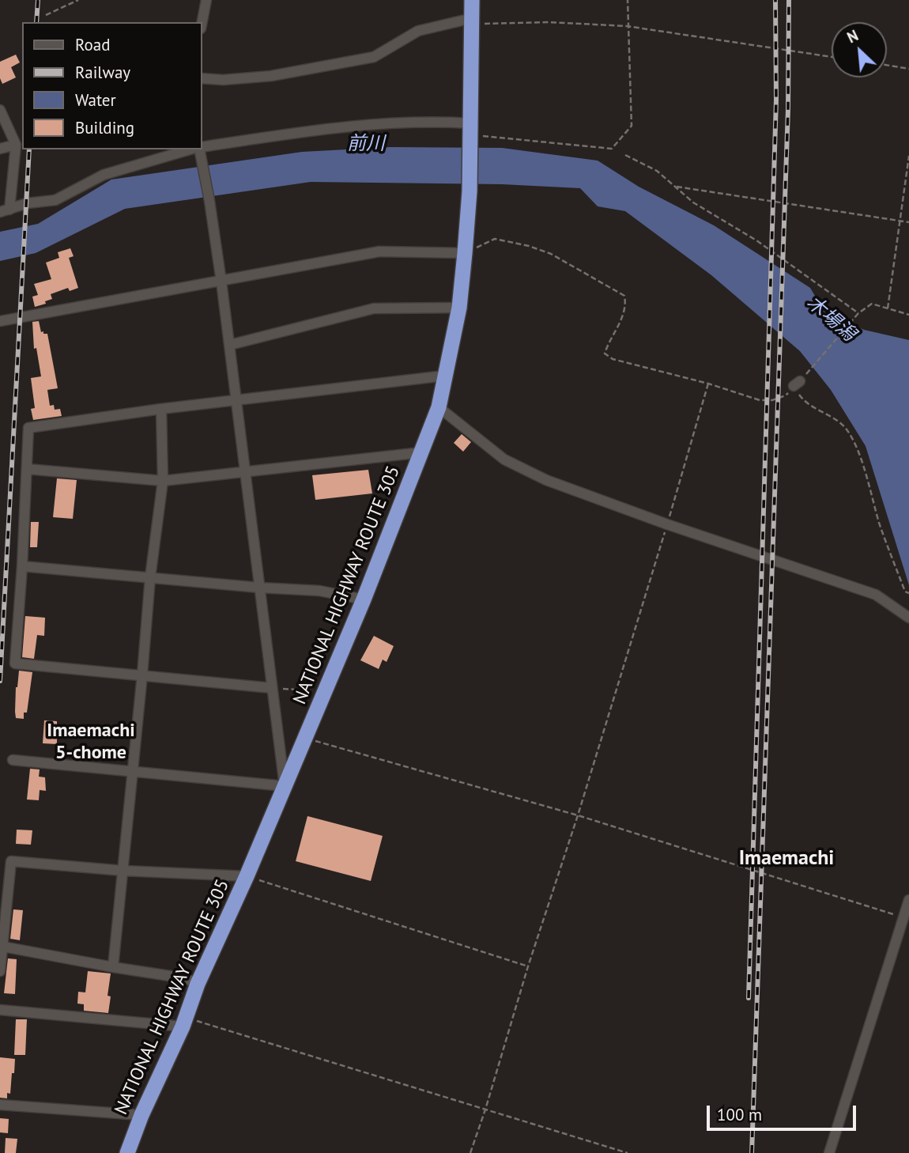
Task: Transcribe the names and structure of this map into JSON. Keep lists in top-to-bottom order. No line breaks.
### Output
{"streets":{"highway":["NATIONAL HIGHWAY ROUTE 305"]},"districts":["Imaemachi 5-chome","Imaemachi"],"water":["前川","木場潟"],"legend":["Road","Railway","Water","Building"],"scale_bar":"100 m","north":"top left"}
